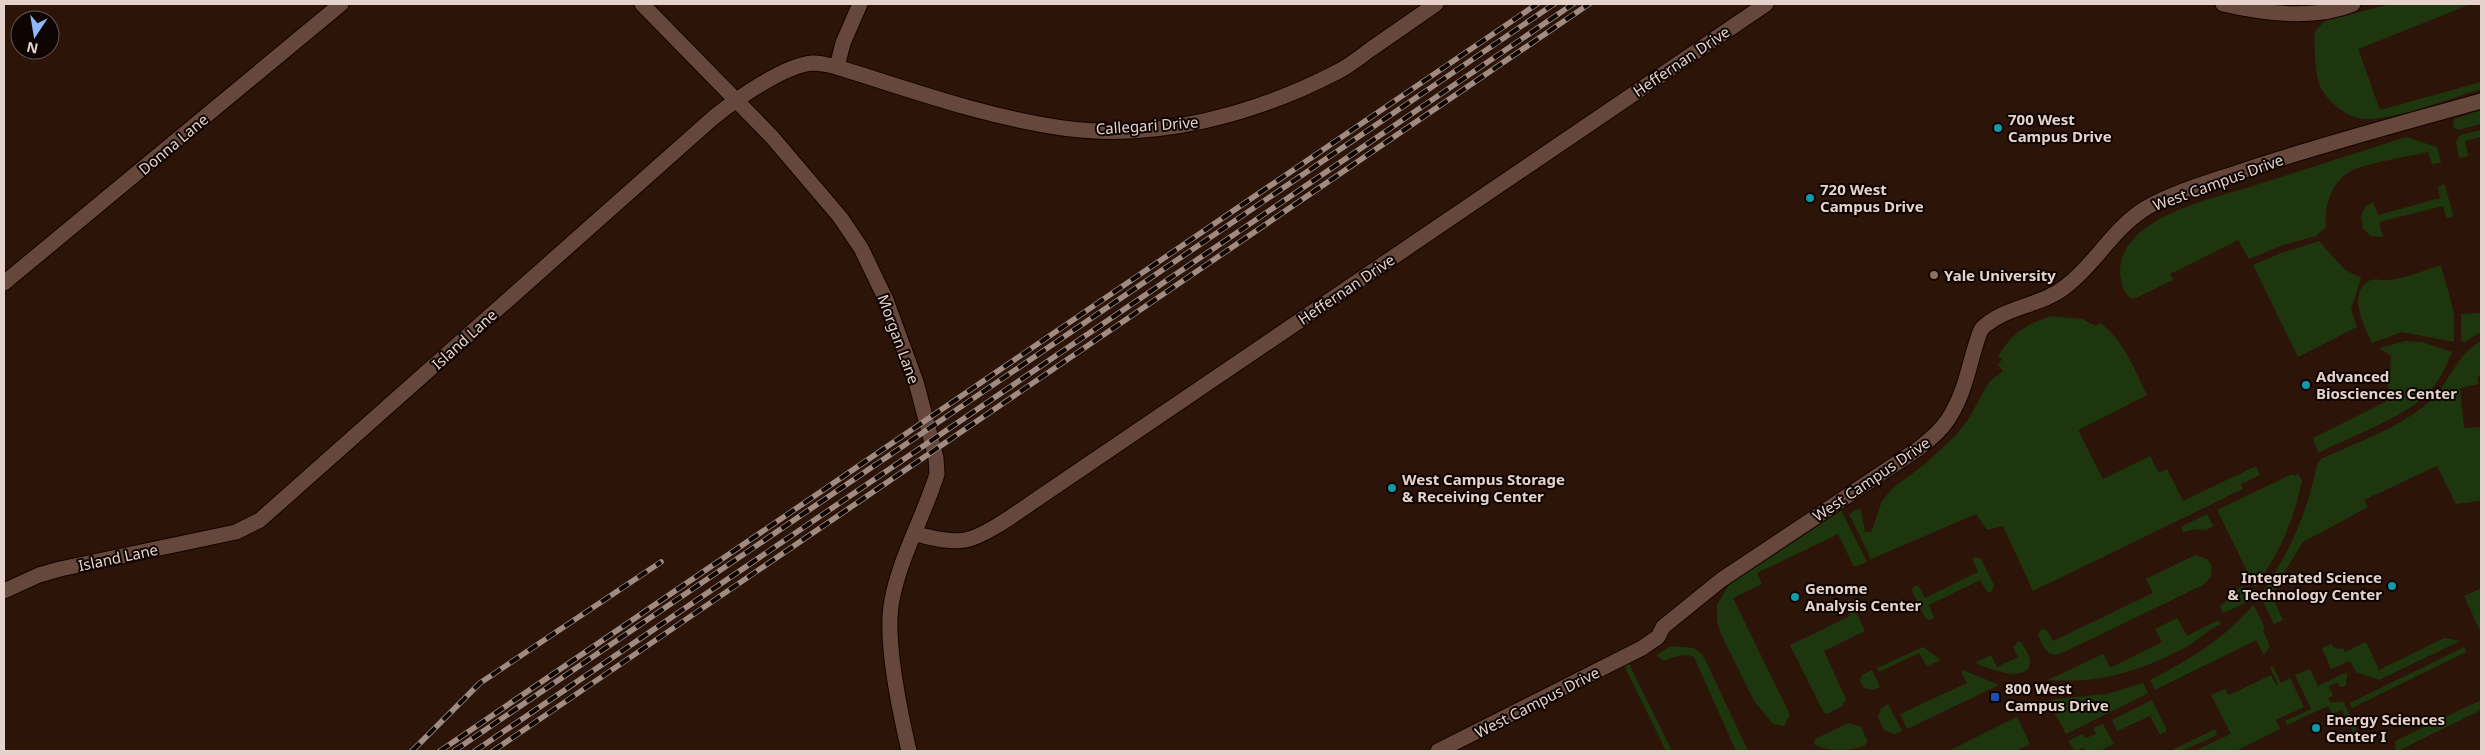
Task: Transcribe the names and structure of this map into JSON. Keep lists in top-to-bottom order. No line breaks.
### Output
{"streets":{"street":["Heffernan Drive","Callegari Drive","Donna Lane","West Campus Drive","Island Lane","Morgan Lane"]},"crossings":[["Heffernan Drive","Morgan Lane"],["Callegari Drive","Island Lane"],["Island Lane","Morgan Lane"]],"places":{"other":["700 West Campus Drive","720 West Campus Drive","Yale University","Advanced Biosciences Center","West Campus Storage & Receiving Center","Integrated Science & Technology Center","Genome Analysis Center","Energy Sciences Center I"],"transit":["800 West Campus Drive"]},"north":"bottom"}
